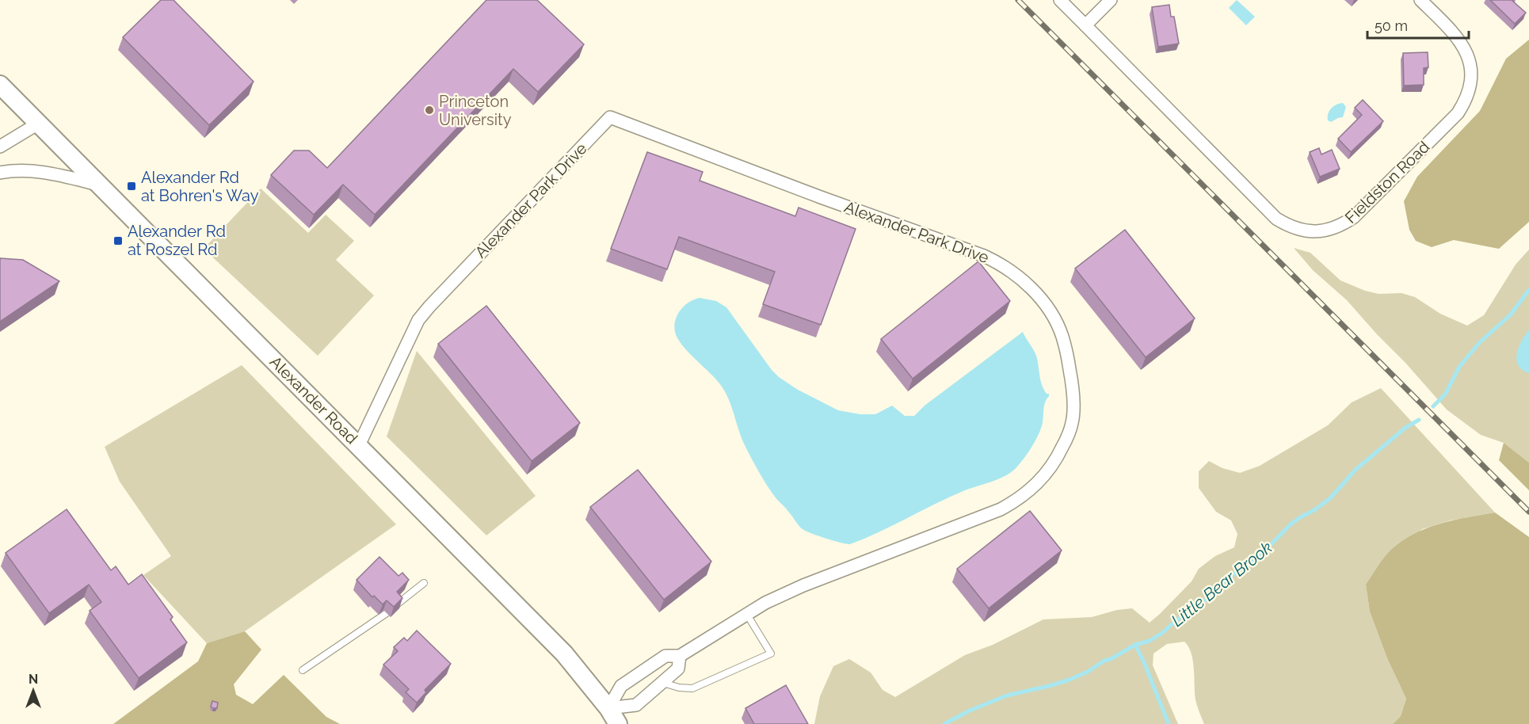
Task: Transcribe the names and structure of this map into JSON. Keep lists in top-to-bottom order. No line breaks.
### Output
{"streets":{"street":["Fieldston Road","Alexander Park Drive","Alexander Road"]},"crossings":[["Alexander Park Drive","Alexander Road"]],"water":["Little Bear Brook"],"places":{"other":["Princeton University"],"transit":["Alexander Rd at Bohren's Way","Alexander Rd at Roszel Rd"]},"scale_bar":"50 m","north":"top"}
